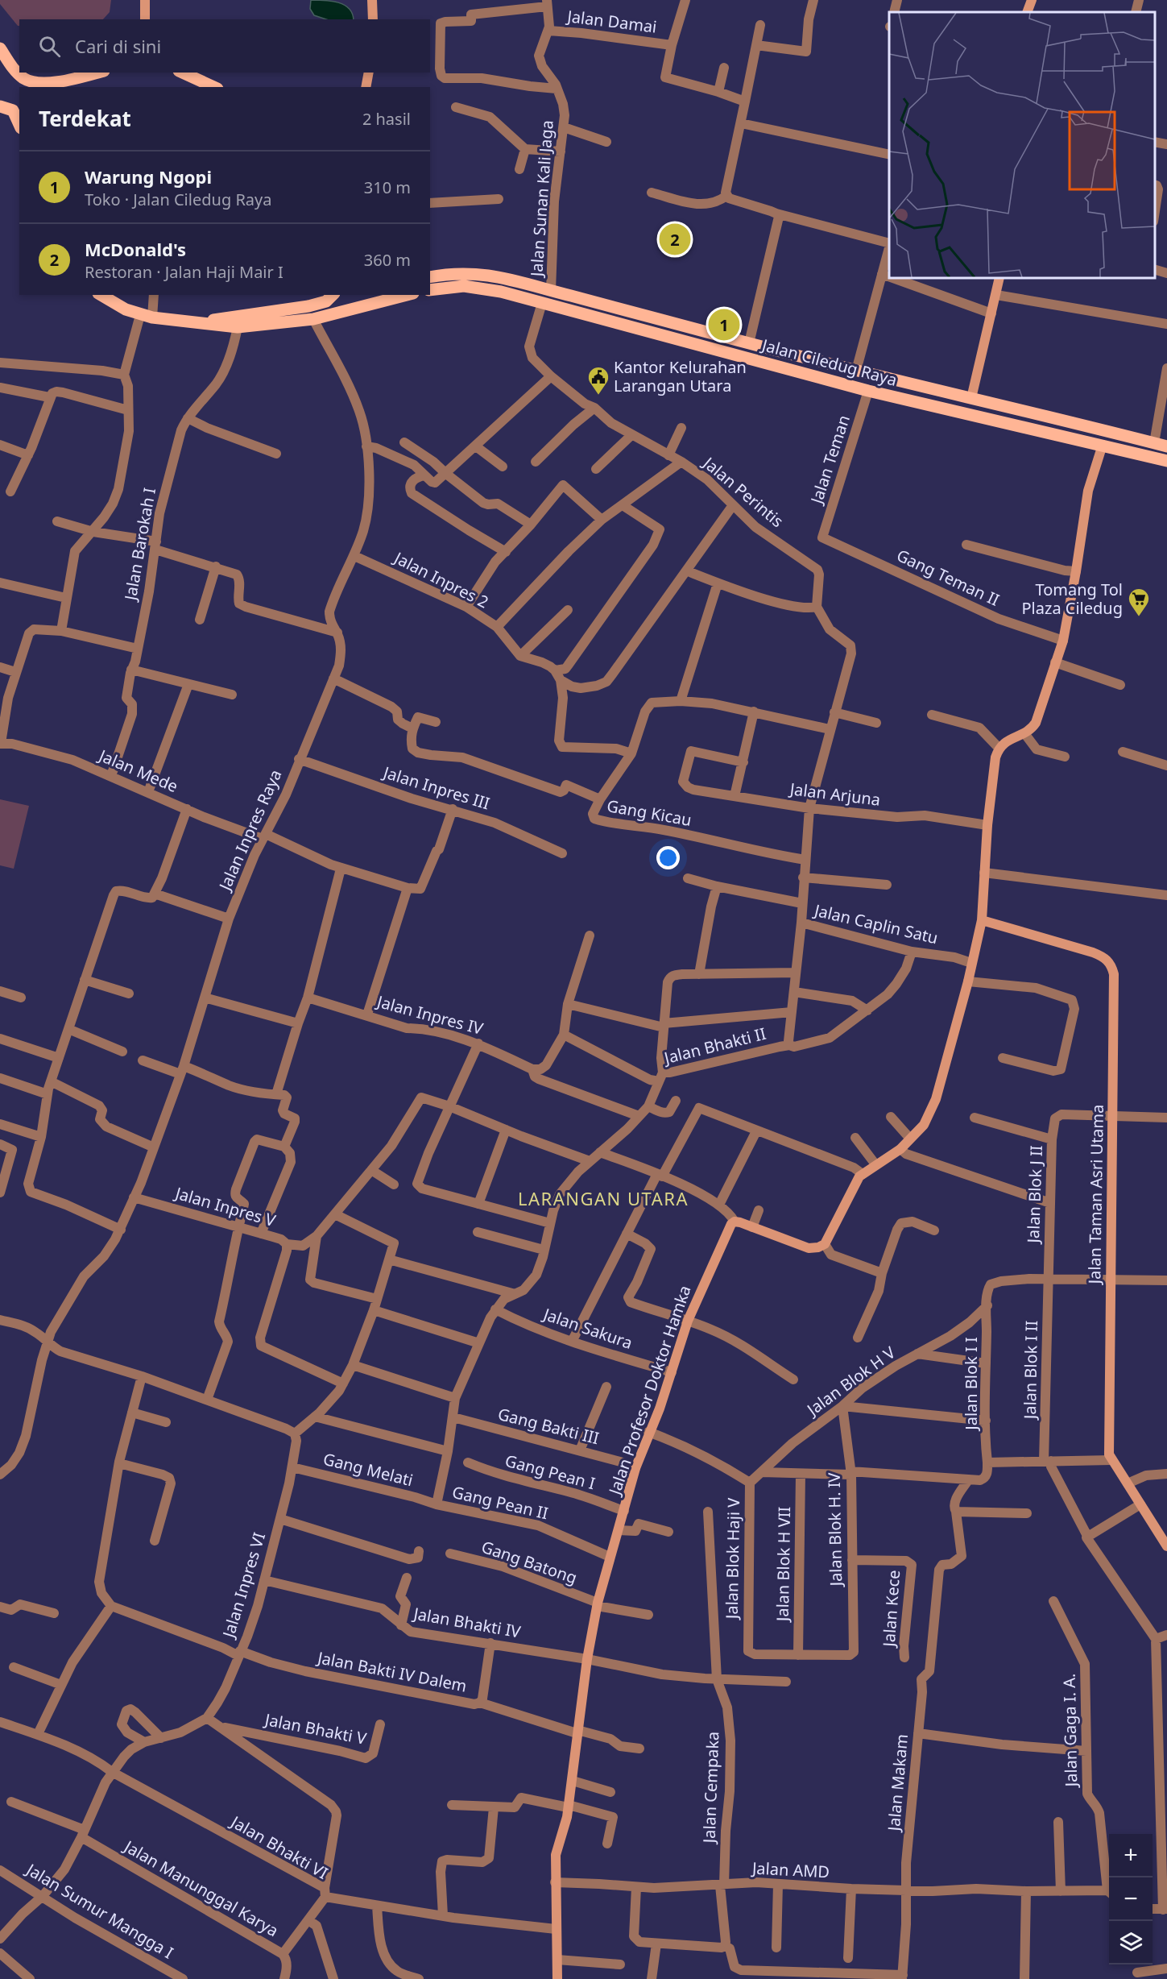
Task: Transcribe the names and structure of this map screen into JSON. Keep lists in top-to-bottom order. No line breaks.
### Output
{"streets":{"main road":["Jalan Ciledug Raya"],"street":["Jalan Damai","Jalan Sunan Kali Jaga","Jalan Teman","Jalan Perintis","Jalan Barokah I","Gang Teman II","Jalan Inpres 2","Jalan Mede","Jalan Inpres III","Jalan Arjuna","Gang Kicau","Jalan Inpres Raya","Jalan Caplin Satu","Jalan Inpres IV","Jalan Bhakti II","Jalan Blok J II","Jalan Taman Asri Utama","Jalan Inpres V","Jalan Sakura","Jalan Blok I II","Jalan Blok H V","Jalan Blok I I","Jalan Profesor Doktor Hamka","Gang Bakti III","Gang Melati","Gang Pean I","Gang Pean II","Jalan Blok H. IV","Jalan Blok Haji V","Gang Batong","Jalan Blok H VII","Jalan Inpres VI","Jalan Kece","Jalan Bhakti IV","Jalan Bakti IV Dalem","Jalan Bhakti V","Jalan Gaga I. A.","Jalan Makam","Jalan Cempaka","Jalan Bhakti VI","Jalan AMD","Jalan Manunggal Karya","Jalan Sumur Mangga I"]},"crossings":[["Jalan Damai","Jalan Sunan Kali Jaga"],["Jalan Sunan Kali Jaga","Jalan Ciledug Raya"],["Jalan Ciledug Raya","Jalan Teman"],["Jalan Ciledug Raya","Jalan Perintis"],["Jalan Teman","Gang Teman II"],["Jalan Barokah I","Jalan Mede"],["Jalan Inpres 2","Jalan Inpres Raya"],["Jalan Mede","Jalan Inpres Raya"],["Jalan Inpres III","Jalan Inpres Raya"],["Jalan Arjuna","Jalan Caplin Satu"],["Gang Kicau","Jalan Caplin Satu"],["Jalan Inpres Raya","Jalan Inpres V"],["Jalan Caplin Satu","Jalan Bhakti II"],["Jalan Inpres IV","Jalan Bhakti II"],["Jalan Bhakti II","Jalan Sakura"],["Jalan Bhakti II","Gang Bakti III"],["Jalan Bhakti II","Gang Melati"],["Jalan Bhakti II","Gang Pean II"],["Jalan Blok J II","Jalan Taman Asri Utama"],["Jalan Blok J II","Jalan Blok I II"],["Jalan Blok J II","Jalan Blok I I"],["Jalan Sakura","Jalan Profesor Doktor Hamka"],["Jalan Blok I II","Jalan Blok I I"],["Jalan Blok H V","Jalan Blok I I"],["Jalan Blok H V","Jalan Blok H. IV"],["Jalan Blok H V","Jalan Blok Haji V"],["Jalan Profesor Doktor Hamka","Gang Bakti III"],["Jalan Profesor Doktor Hamka","Gang Pean I"],["Jalan Profesor Doktor Hamka","Gang Pean II"],["Jalan Profesor Doktor Hamka","Gang Batong"],["Jalan Profesor Doktor Hamka","Jalan Bhakti IV"],["Jalan Profesor Doktor Hamka","Jalan Bhakti VI"],["Jalan Profesor Doktor Hamka","Jalan AMD"],["Gang Melati","Gang Pean II"],["Gang Melati","Jalan Inpres VI"],["Jalan Blok H. IV","Jalan Blok Haji V"],["Jalan Blok H. IV","Jalan Blok H VII"],["Jalan Blok H. IV","Jalan Kece"],["Jalan Blok Haji V","Jalan Blok H VII"],["Jalan Inpres VI","Jalan Bhakti IV"],["Jalan Inpres VI","Jalan Bakti IV Dalem"],["Jalan Inpres VI","Jalan Bhakti VI"],["Jalan Inpres VI","Jalan Manunggal Karya"],["Jalan Inpres VI","Jalan Sumur Mangga I"],["Jalan Bhakti IV","Jalan Bakti IV Dalem"],["Jalan Makam","Jalan AMD"],["Jalan Cempaka","Jalan AMD"]],"districts":["LARANGAN UTARA"],"places":{"public building":["Kantor Kelurahan Larangan Utara"],"supermarket":["Tomang Tol Plaza Ciledug"]},"page":{"search":"Cari di sini","heading":["Terdekat","2 hasil"],"list":[{"mark":"1","name":"Warung Ngopi","note":"Toko · Jalan Ciledug Raya","value":"310 m"},{"mark":"2","name":"McDonald's","note":"Restoran · Jalan Haji Mair I","value":"360 m"}],"pins":["2","1"],"map_buttons":["+","−"]}}
